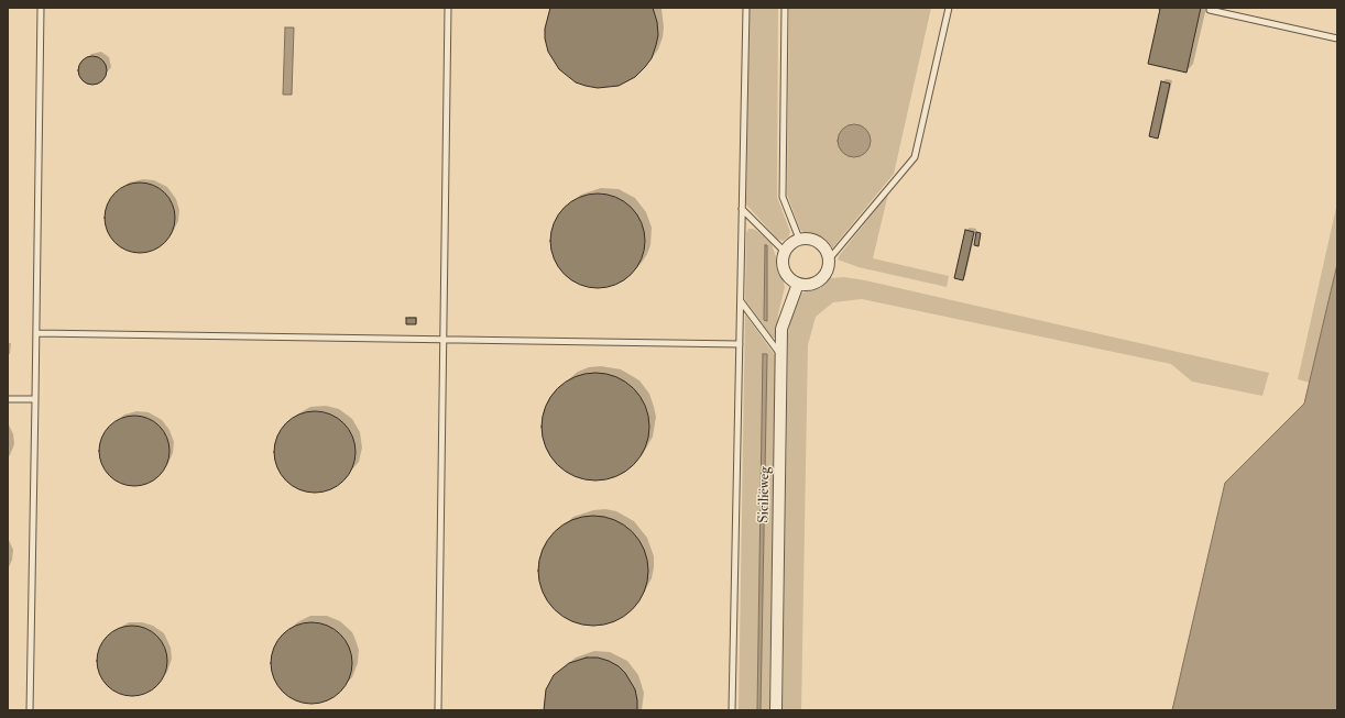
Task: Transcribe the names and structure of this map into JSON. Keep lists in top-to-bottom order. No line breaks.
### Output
{"streets":{"street":["Siciliëweg"]}}
